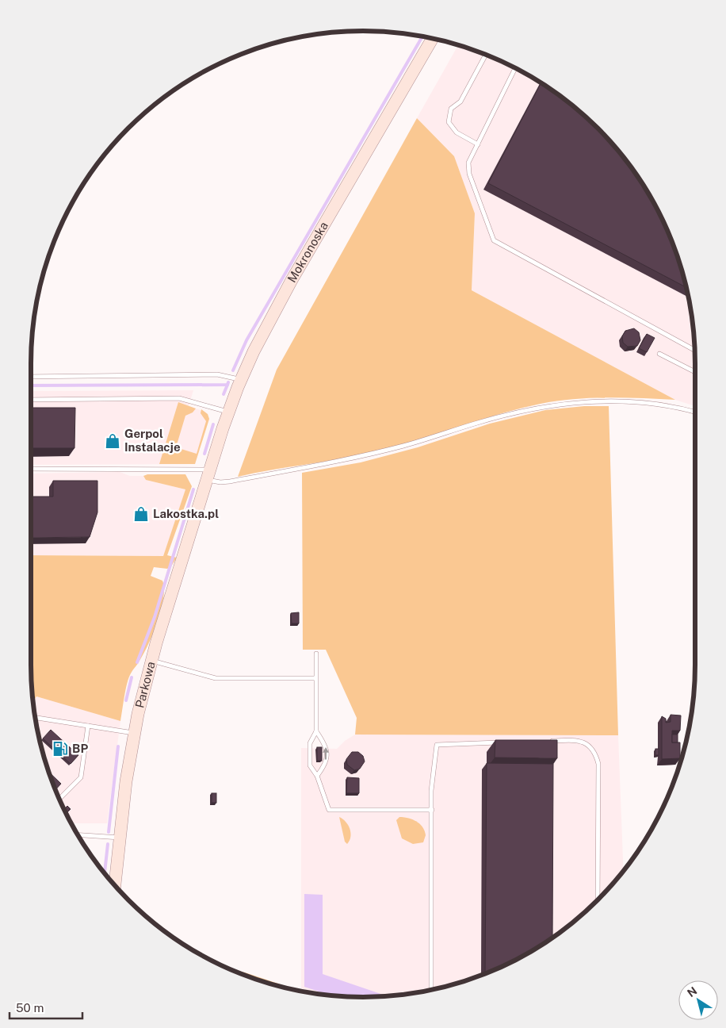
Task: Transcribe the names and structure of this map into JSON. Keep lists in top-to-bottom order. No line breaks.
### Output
{"streets":{"main road":["Mokronoska","Parkowa"]},"crossings":[["Mokronoska","Parkowa"]],"places":{"shop":["Gerpol Instalacje","Lakostka.pl"],"fuel station":["BP"]},"scale_bar":"50 m","north":"top left"}
